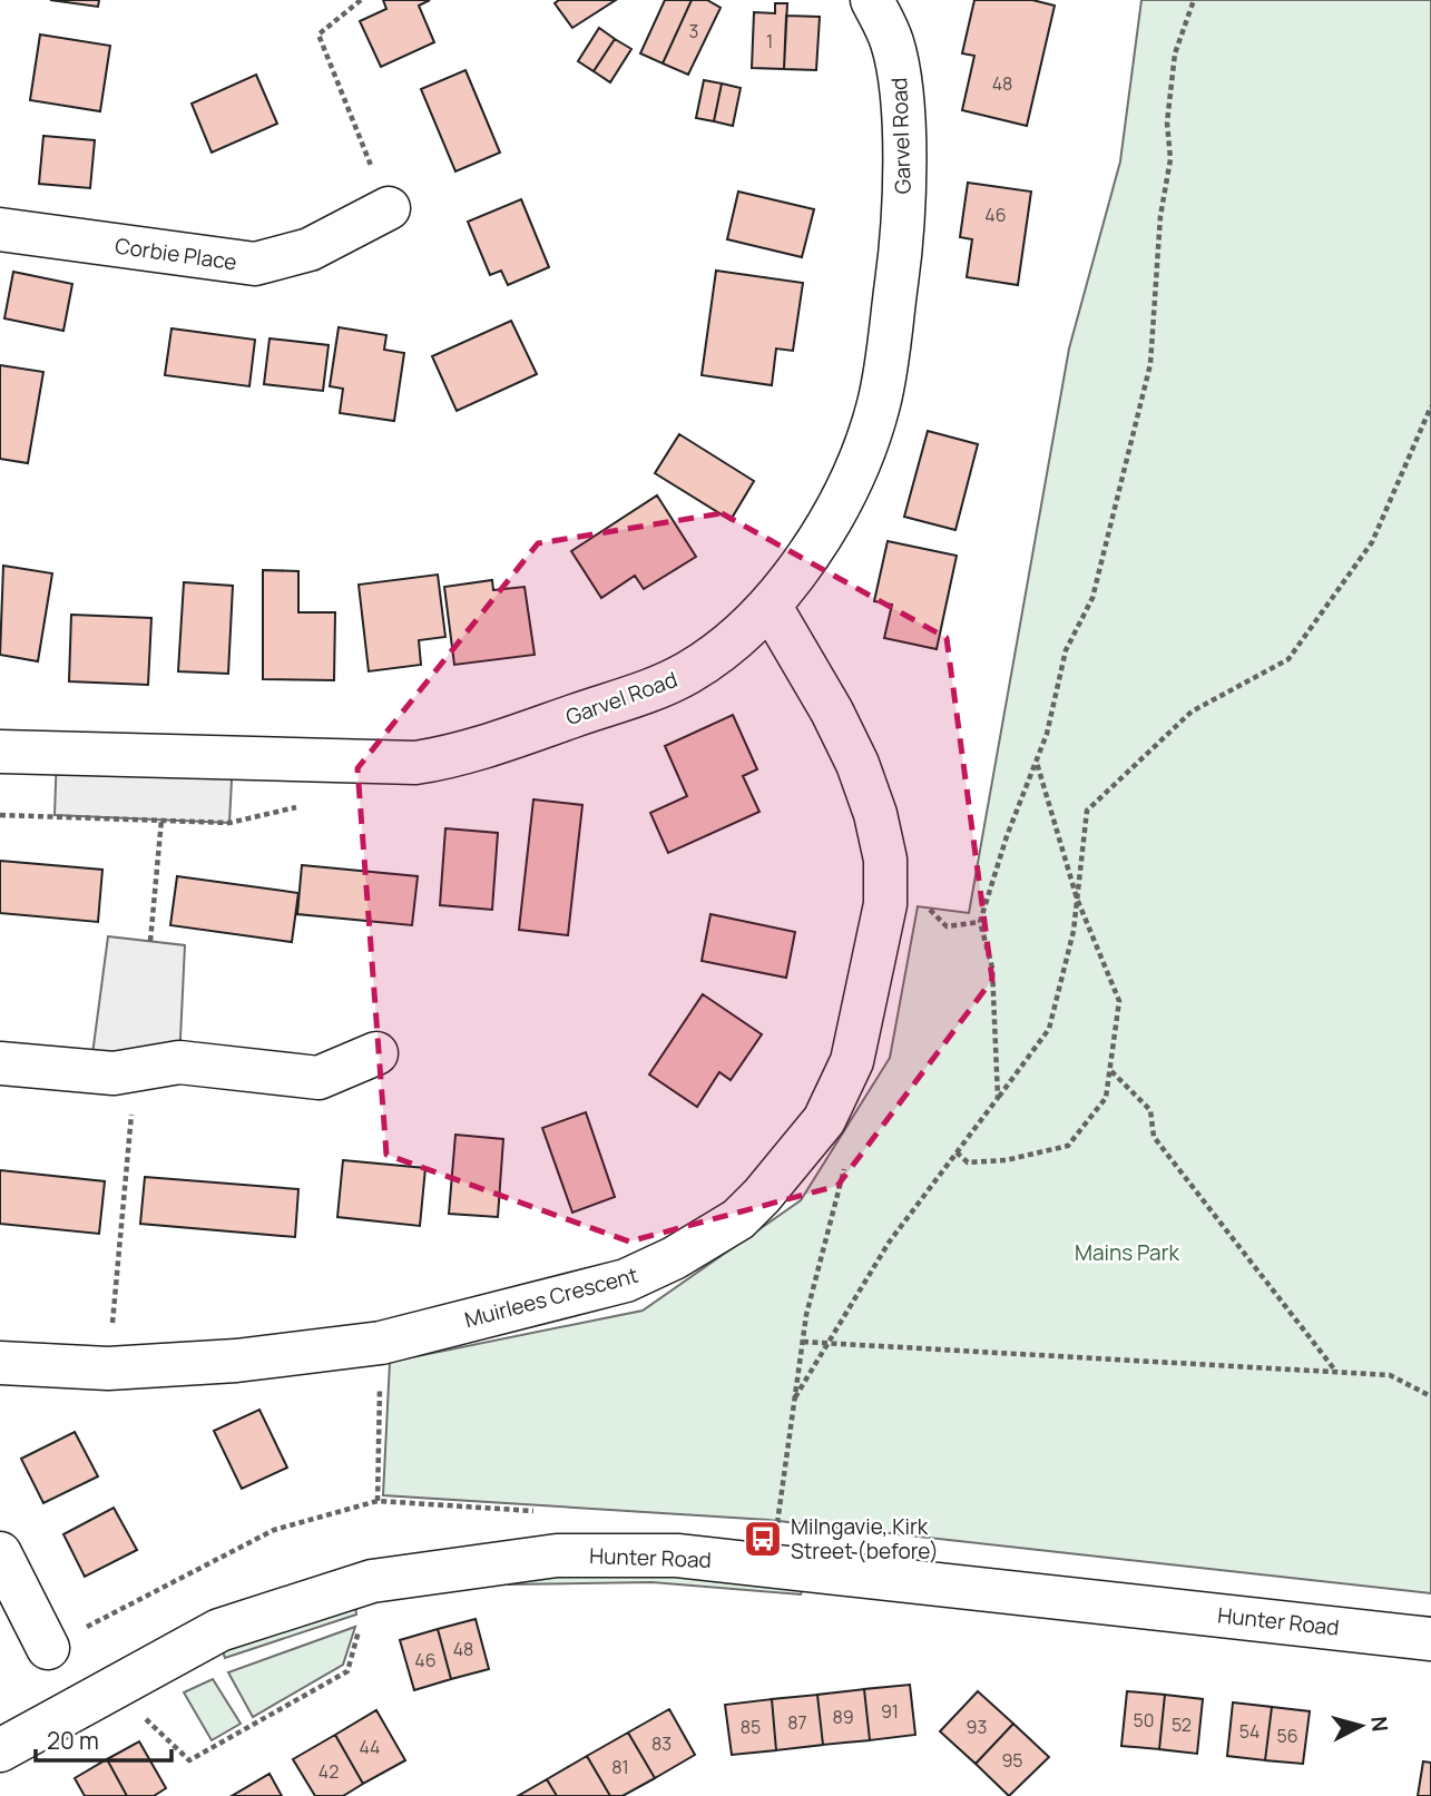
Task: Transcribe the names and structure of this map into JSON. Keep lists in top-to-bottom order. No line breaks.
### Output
{"streets":{"street":["Garvel Road","Corbie Place","Muirlees Crescent","Hunter Road"]},"crossings":[["Garvel Road","Muirlees Crescent"]],"parks":["Mains Park"],"places":{"bus stop":["Milngavie, Kirk Street (before)"]},"house_numbers":["3","1","48","46","48","46","91","89","50","87","52","85","93","54","56","83","44","95","81","42"],"scale_bar":"20 m","north":"right"}
